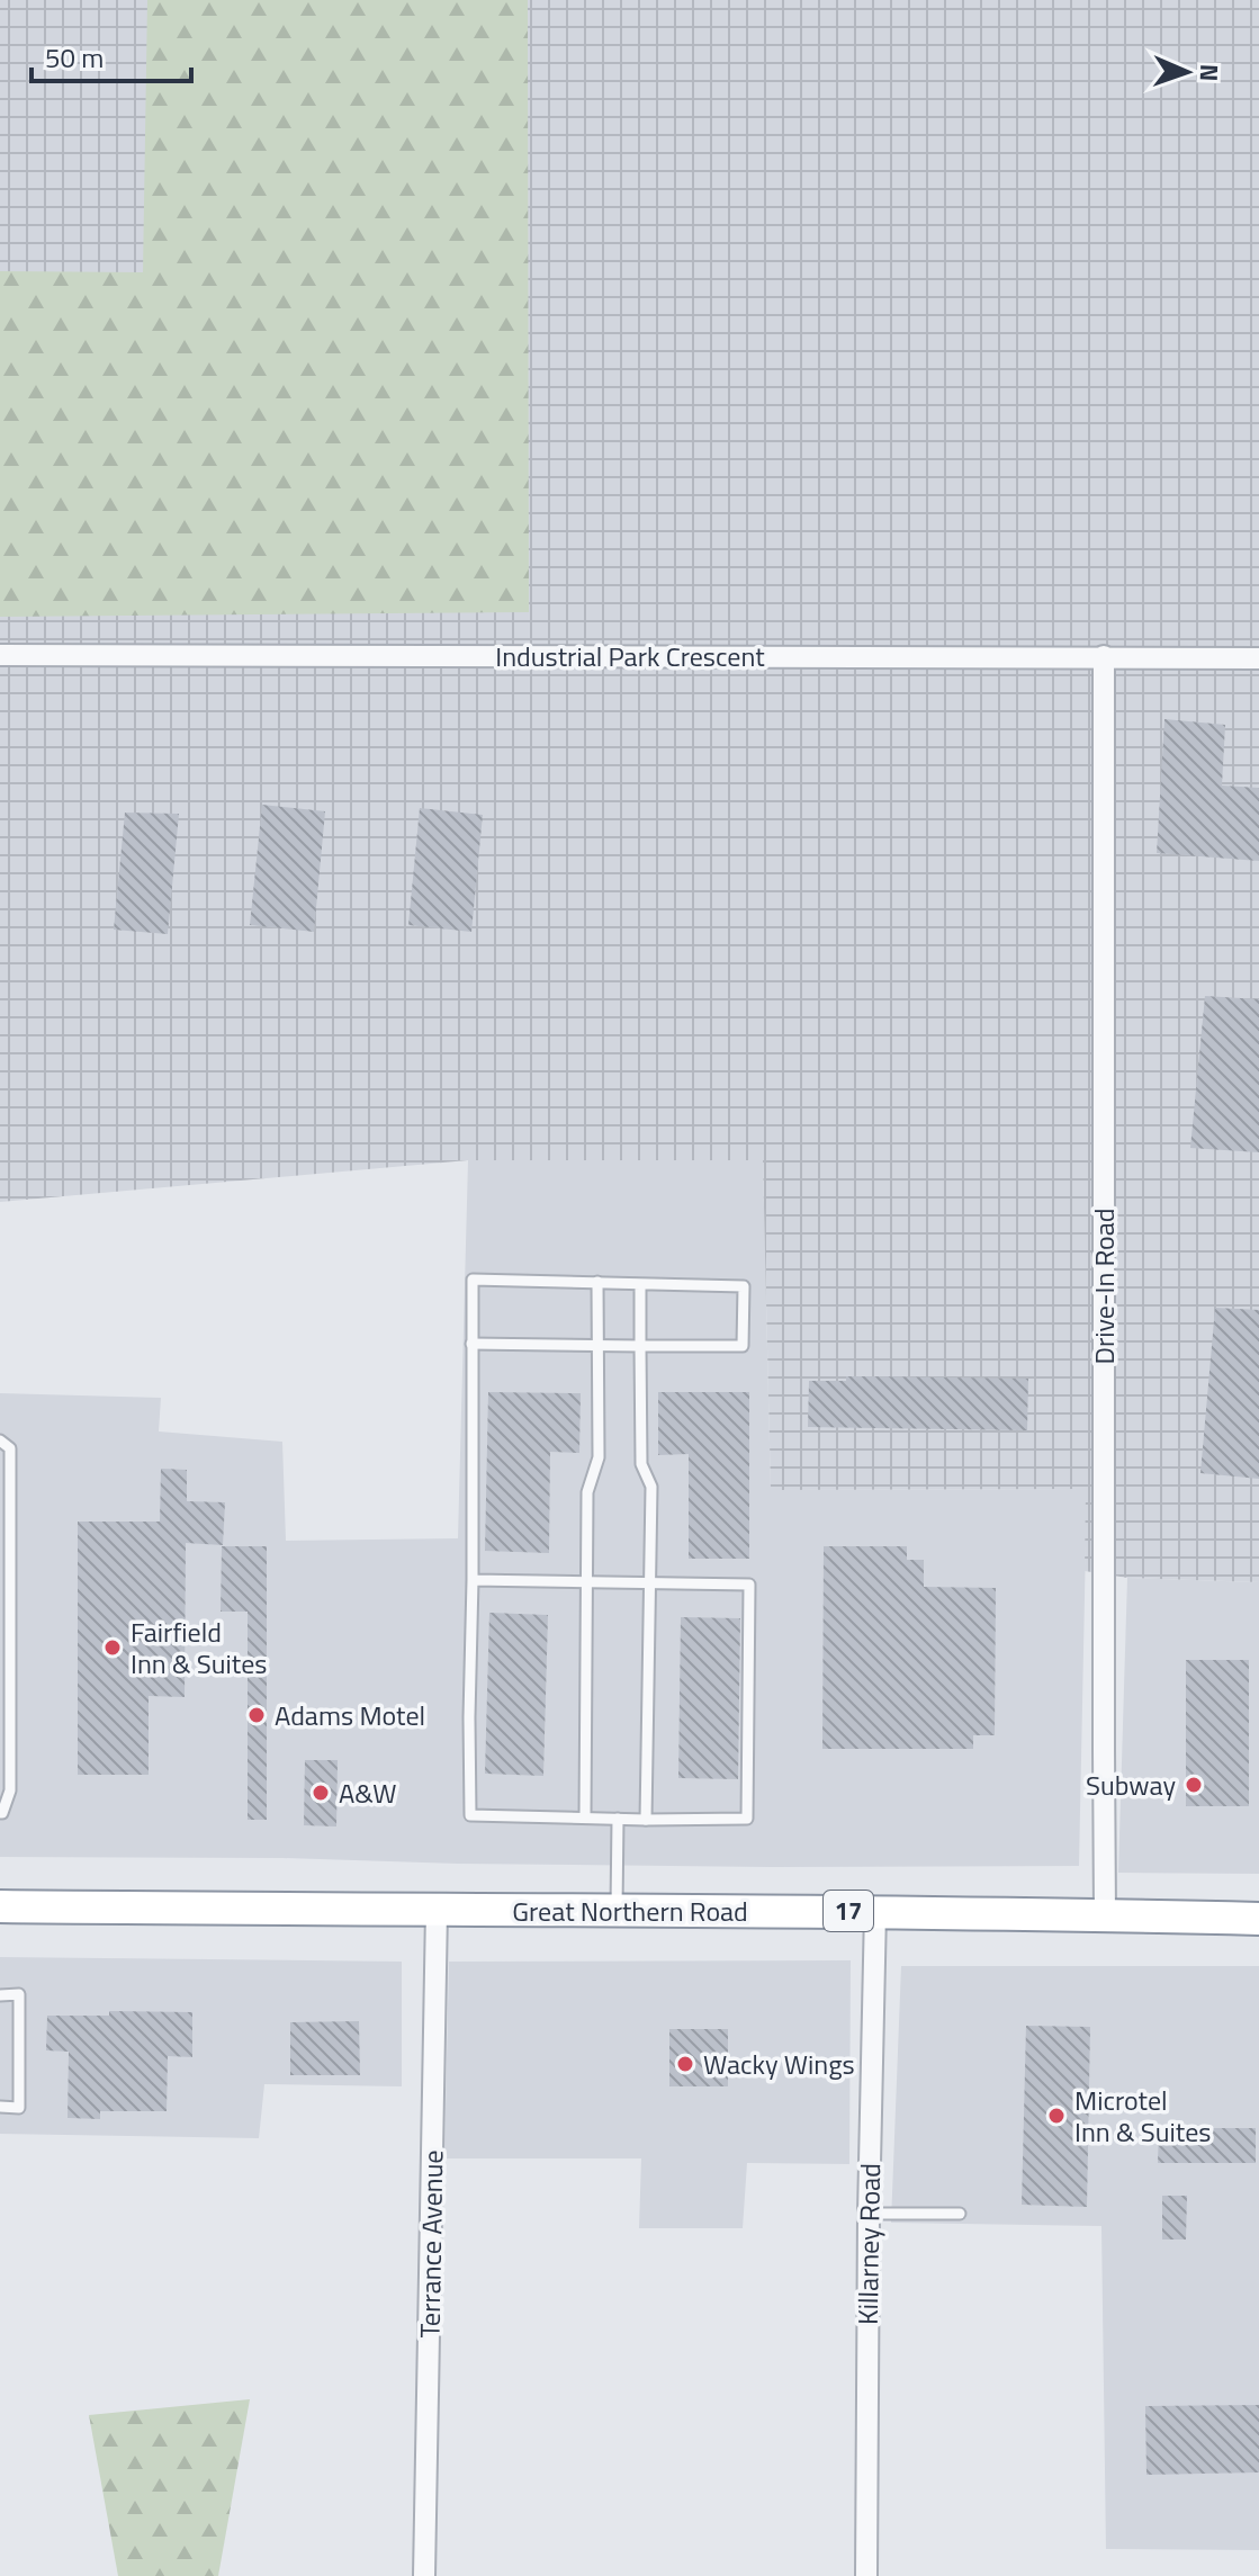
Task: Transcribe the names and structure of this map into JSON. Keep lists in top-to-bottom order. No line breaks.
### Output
{"streets":{"highway":["Great Northern Road","17"],"street":["Industrial Park Crescent","Drive-In Road","Terrance Avenue","Killarney Road"]},"crossings":[["Industrial Park Crescent","Drive-In Road"],["Drive-In Road","Great Northern Road"],["Great Northern Road","Terrance Avenue"],["Great Northern Road","Killarney Road"]],"places":["Fairfield Inn & Suites","Adams Motel","Subway","A&W","Wacky Wings","Microtel Inn & Suites"],"scale_bar":"50 m","north":"right"}
